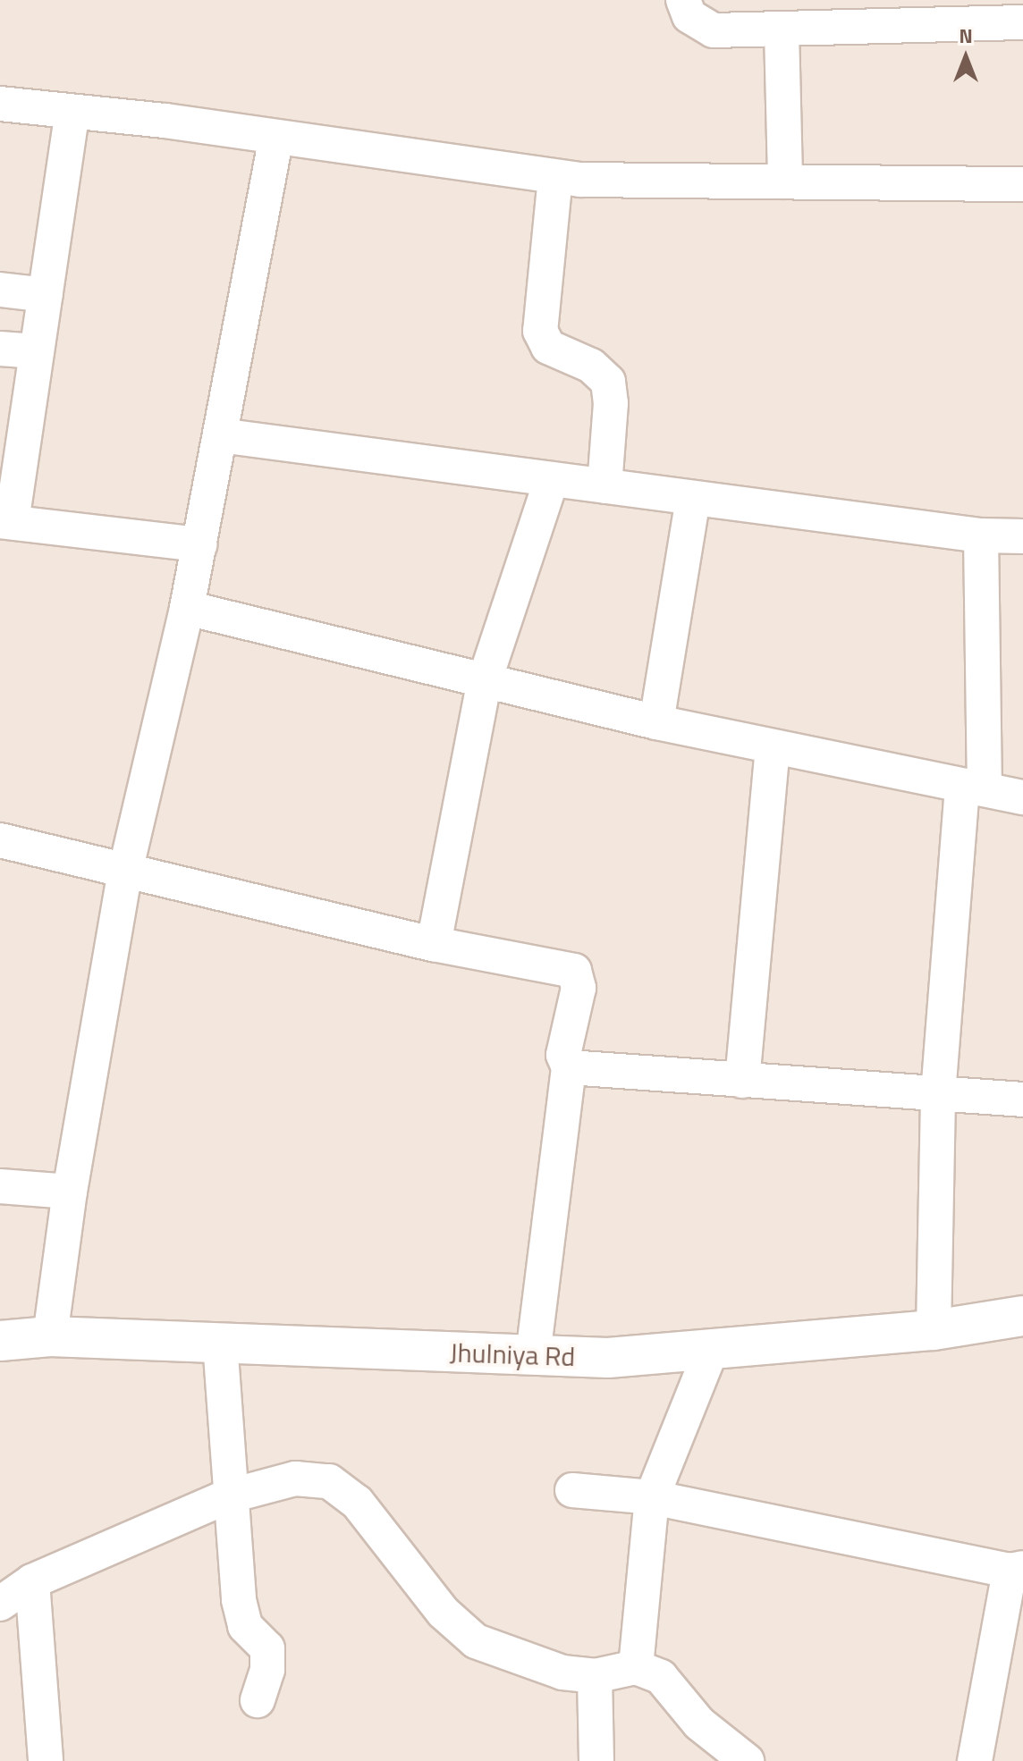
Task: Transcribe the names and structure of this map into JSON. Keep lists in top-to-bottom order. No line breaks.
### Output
{"streets":{"street":["Jhulniya Rd"]},"north":"top"}
